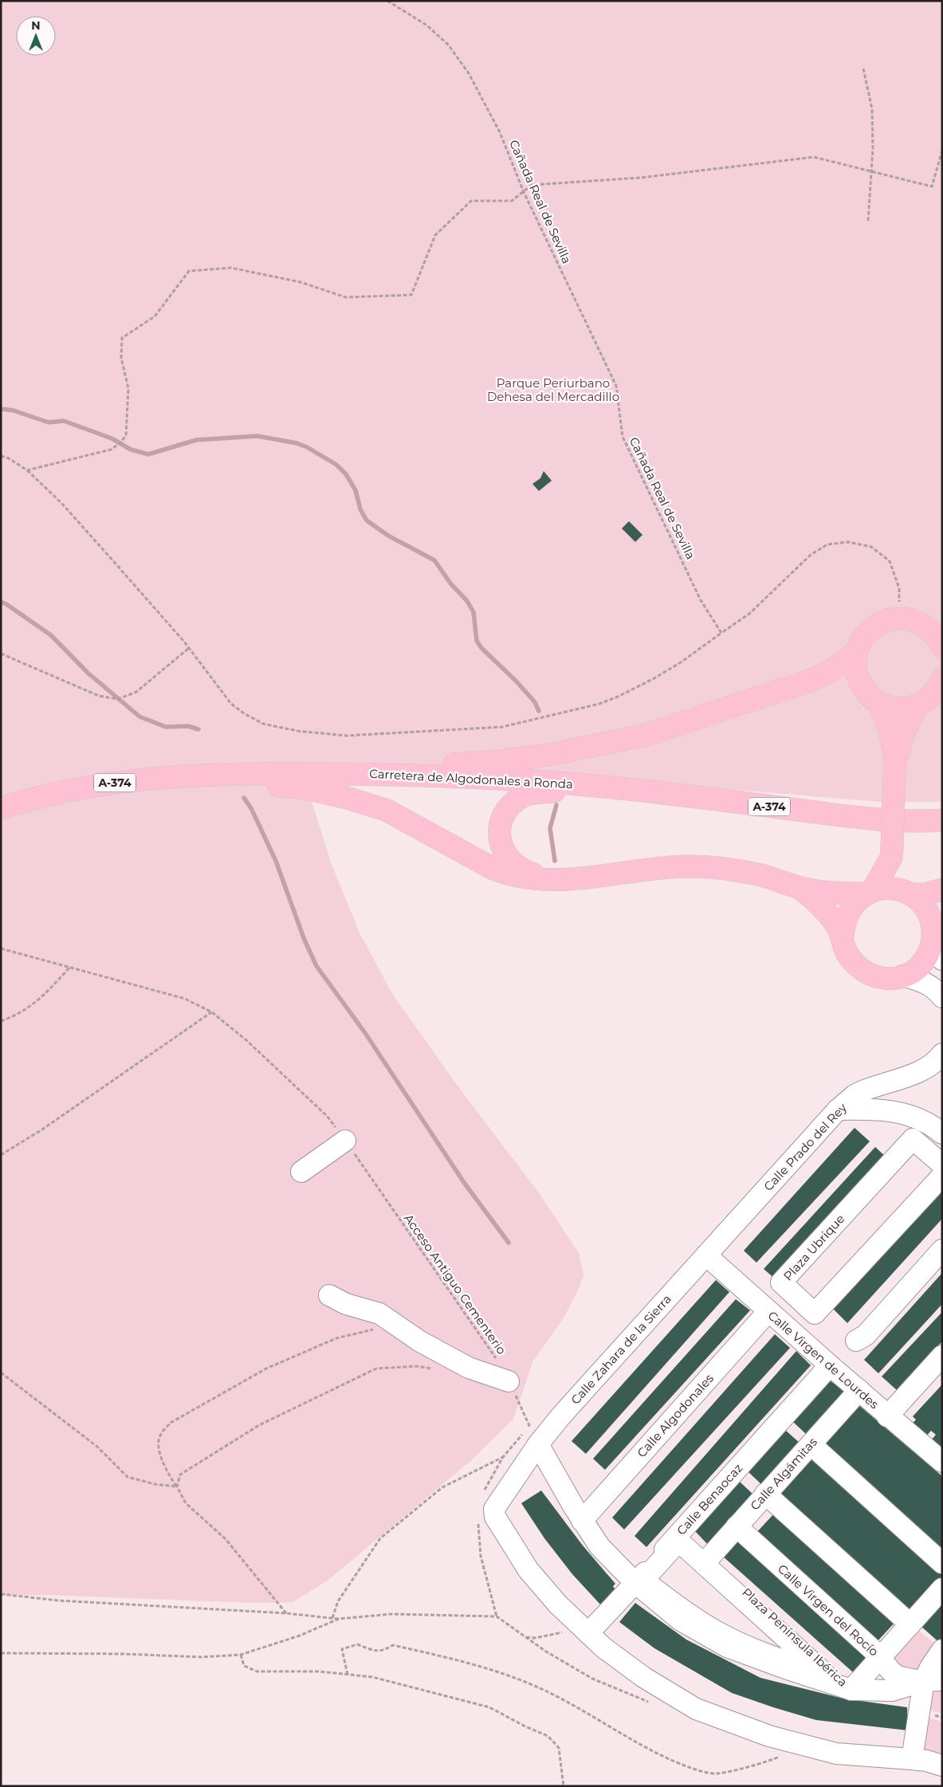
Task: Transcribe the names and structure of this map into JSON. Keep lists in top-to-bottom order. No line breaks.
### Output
{"streets":{"main road":["Carretera de Algodonales a Ronda","A-374"],"street":["Calle Prado del Rey","Plaza Ubrique","Calle Zahara de la Sierra","Calle Virgen de Lourdes","Calle Algodonales","Calle Algámitas","Calle Benaocaz","Calle Virgen del Rocío","Plaza Península Ibérica"],"path":["Cañada Real de Sevilla","Acceso Antiguo Cementerio"]},"crossings":[["Calle Prado del Rey","Calle Zahara de la Sierra"],["Calle Prado del Rey","Calle Virgen de Lourdes"],["Acceso Antiguo Cementerio","Calle Zahara de la Sierra"],["Acceso Antiguo Cementerio","Plaza Península Ibérica"],["Calle Zahara de la Sierra","Calle Virgen de Lourdes"],["Calle Zahara de la Sierra","Calle Benaocaz"],["Calle Zahara de la Sierra","Plaza Península Ibérica"],["Calle Virgen de Lourdes","Calle Algodonales"],["Calle Virgen de Lourdes","Calle Algámitas"],["Calle Virgen de Lourdes","Calle Benaocaz"],["Calle Algodonales","Plaza Península Ibérica"],["Calle Algámitas","Calle Virgen del Rocío"],["Calle Algámitas","Plaza Península Ibérica"],["Calle Benaocaz","Plaza Península Ibérica"]],"parks":["Parque Periurbano Dehesa del Mercadillo"],"north":"top"}
